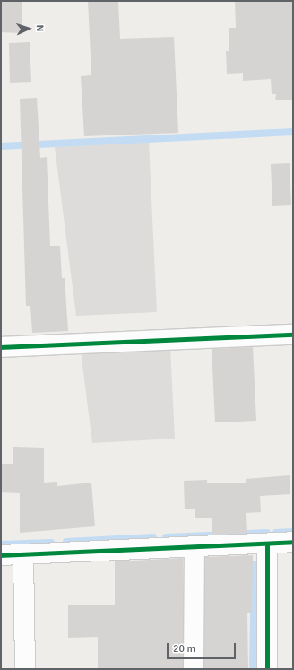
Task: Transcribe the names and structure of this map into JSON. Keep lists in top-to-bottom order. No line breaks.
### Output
{"scale_bar":"20 m","north":"right"}
